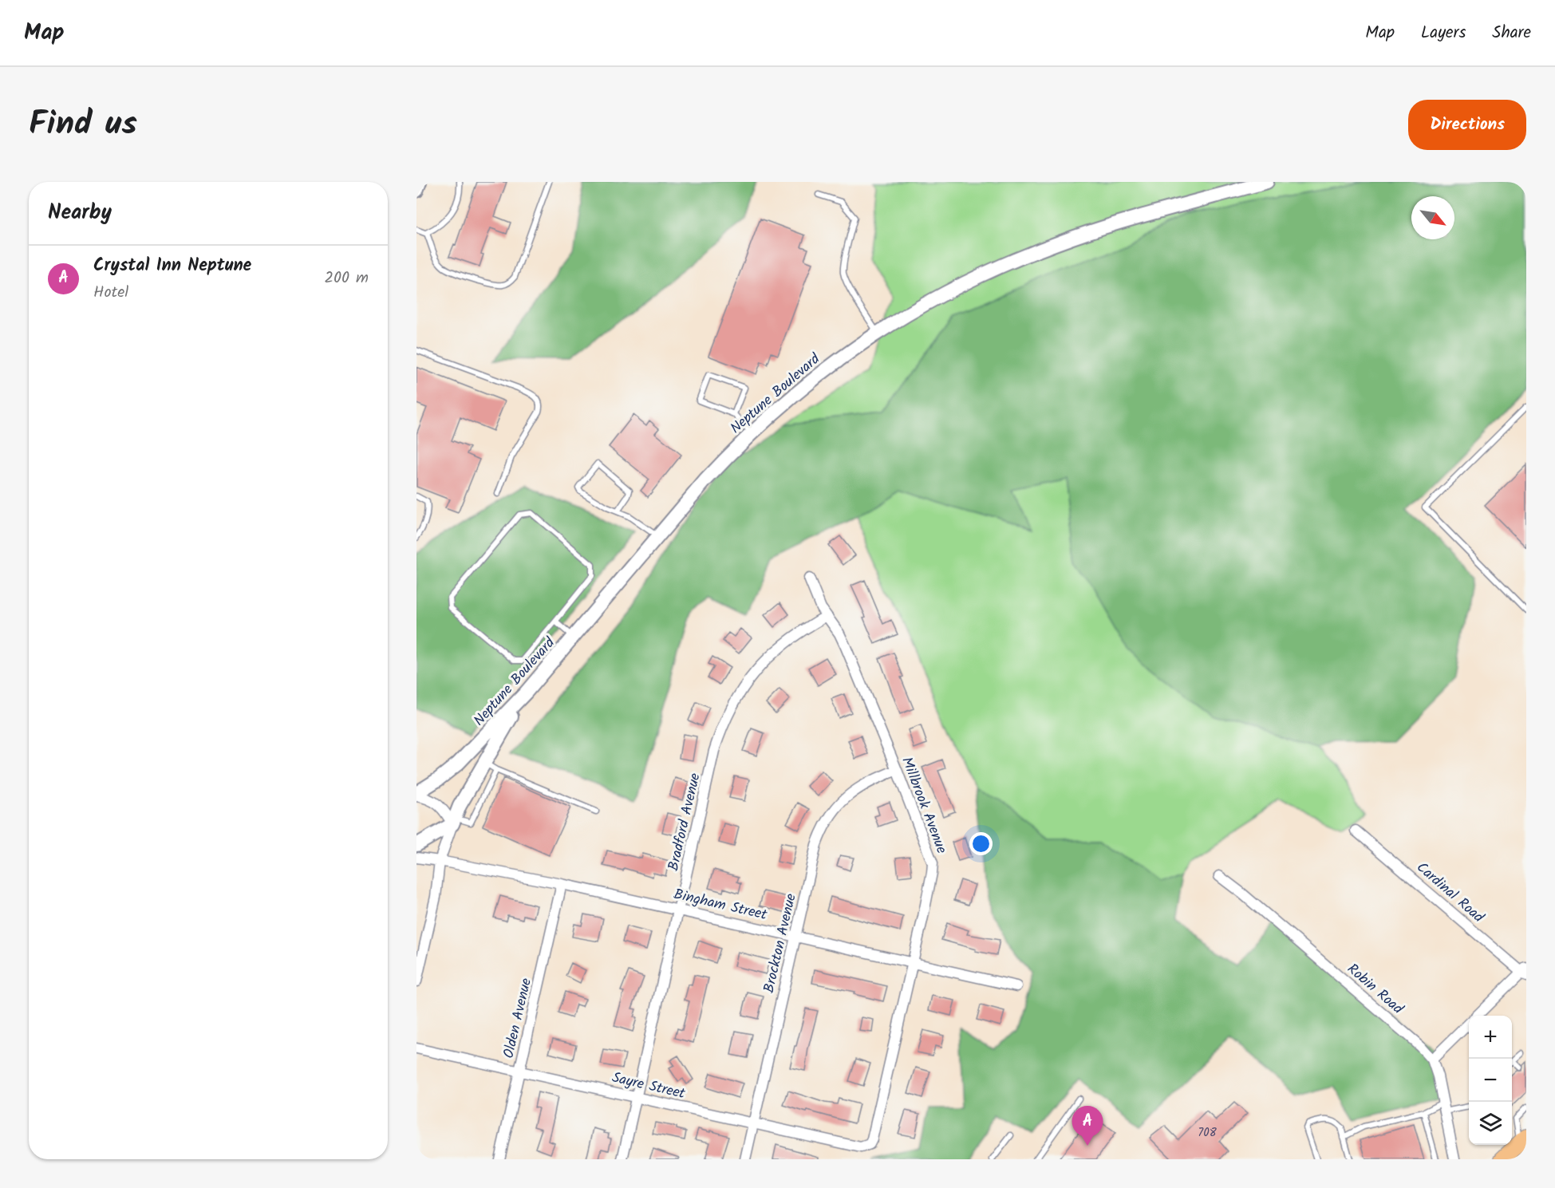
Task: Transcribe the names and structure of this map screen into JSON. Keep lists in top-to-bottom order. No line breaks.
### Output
{"streets":{"street":["Neptune Boulevard","Millbrook Avenue","Bradford Avenue","Cardinal Road","Bingham Street","Brockton Avenue","Robin Road","Olden Avenue","Sayre Street"]},"crossings":[["Millbrook Avenue","Bradford Avenue"],["Millbrook Avenue","Bingham Street"],["Millbrook Avenue","Brockton Avenue"],["Millbrook Avenue","Sayre Street"],["Bradford Avenue","Bingham Street"],["Bradford Avenue","Sayre Street"],["Bingham Street","Brockton Avenue"],["Bingham Street","Olden Avenue"],["Brockton Avenue","Sayre Street"],["Olden Avenue","Sayre Street"]],"house_numbers":["708"],"north":"bottom right","page":{"header":"Map","nav":["Map","Layers","Share"],"title":"Find us","buttons":"Directions","heading":"Nearby","list":[{"mark":"A","name":"Crystal Inn Neptune","note":"Hotel","value":"200 m"}],"map_buttons":["+","−"],"pins":"A"}}
